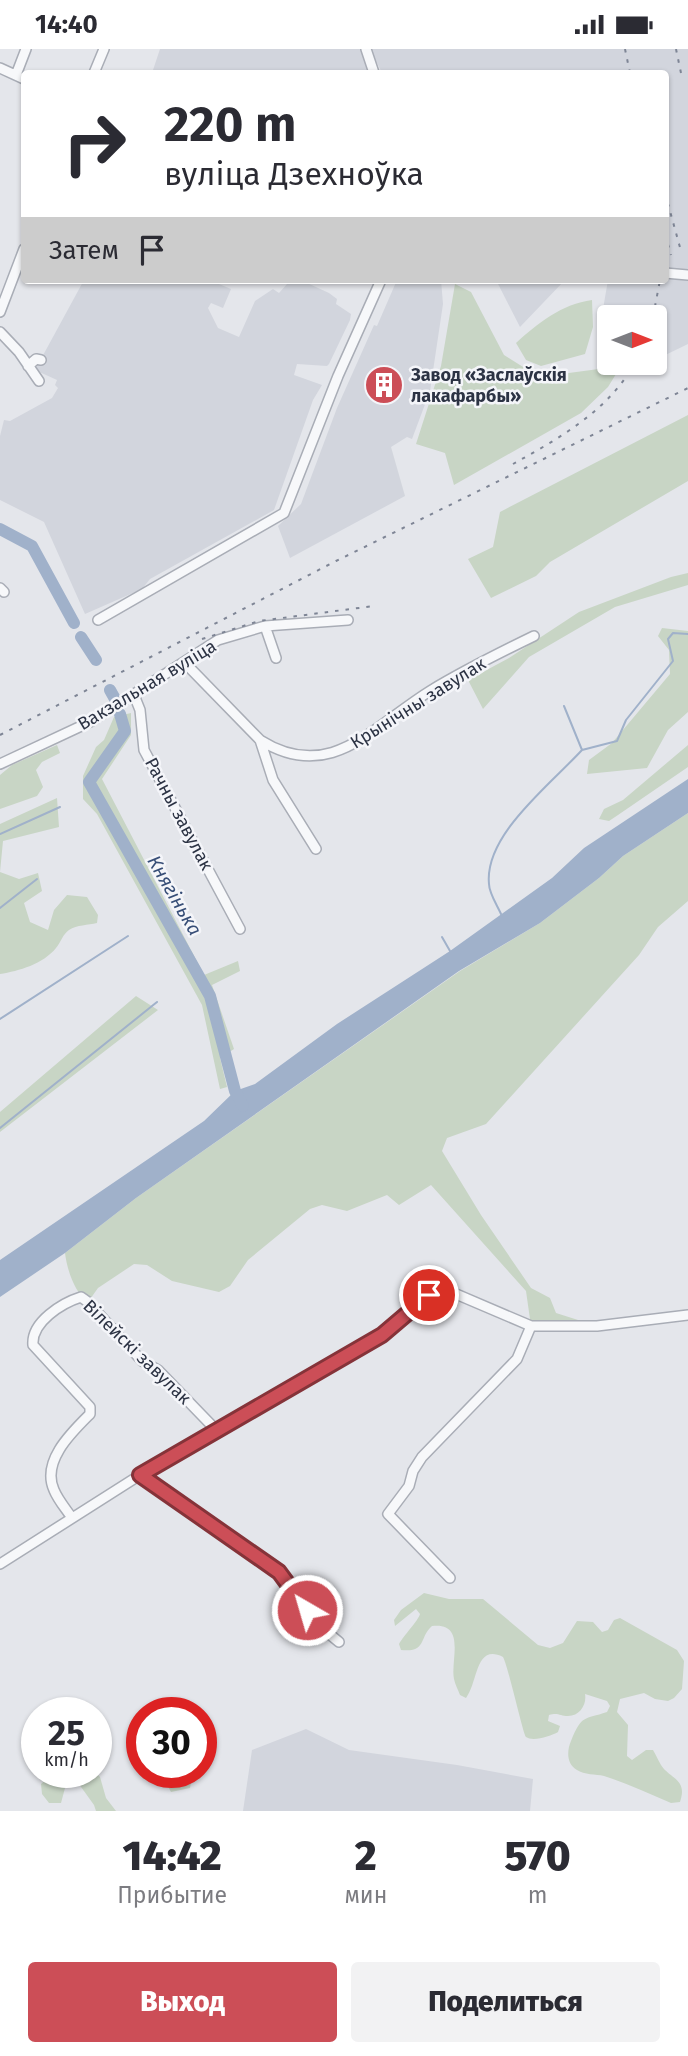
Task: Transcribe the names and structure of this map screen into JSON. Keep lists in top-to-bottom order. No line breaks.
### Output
{"streets":{"street":["Вакзальная вуліца","Крынічны завулак","Рачны завулак","Вілейскі завулак"]},"crossings":[["Вакзальная вуліца","Рачны завулак"]],"water":["Княгінька"],"places":{"building":["Завод «Заслаўскія лакафарбы»"]},"north":"right","page":{"status":"14:40","turn":["220 m","вуліца Дзехноўка"],"then":"Затем","speed":"25 km/h","limit":"30","eta":["14:42","Прибытие","2","мин","570","m"],"buttons":["Выход","Поделиться"]}}
